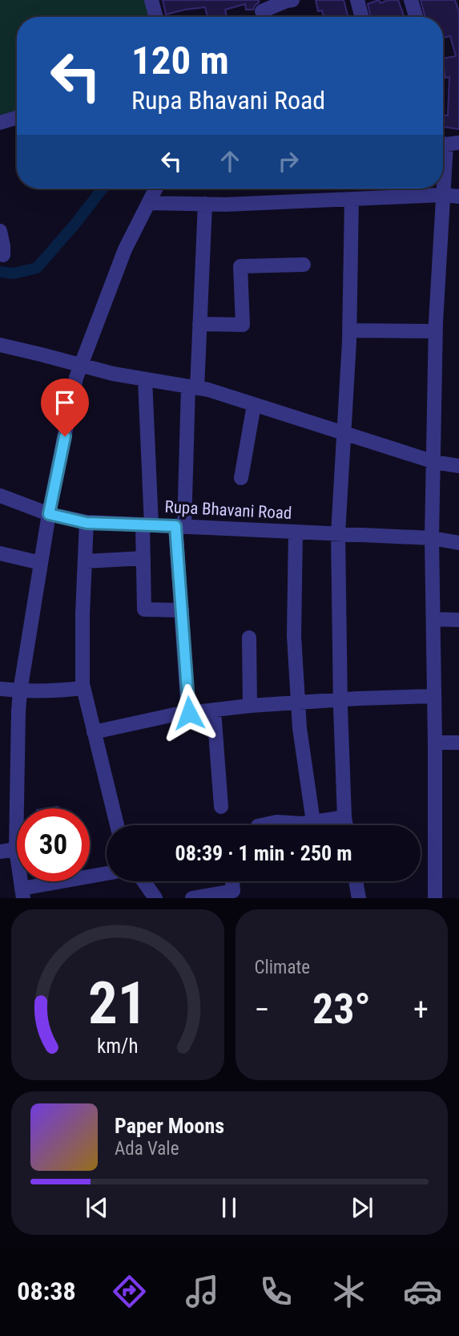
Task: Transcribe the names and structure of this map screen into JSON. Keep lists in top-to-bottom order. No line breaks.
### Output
{"streets":{"street":["Rupa Bhavani Road"]},"page":{"turn":["120 m","Rupa Bhavani Road"],"limit":"30","trip":"08:39 · 1 min · 250 m","tile":"Climate","heat":["−","23°","+"],"song":["Paper Moons","Ada Vale"],"tabs":"08:38","gauge":["21","km/h"]}}
